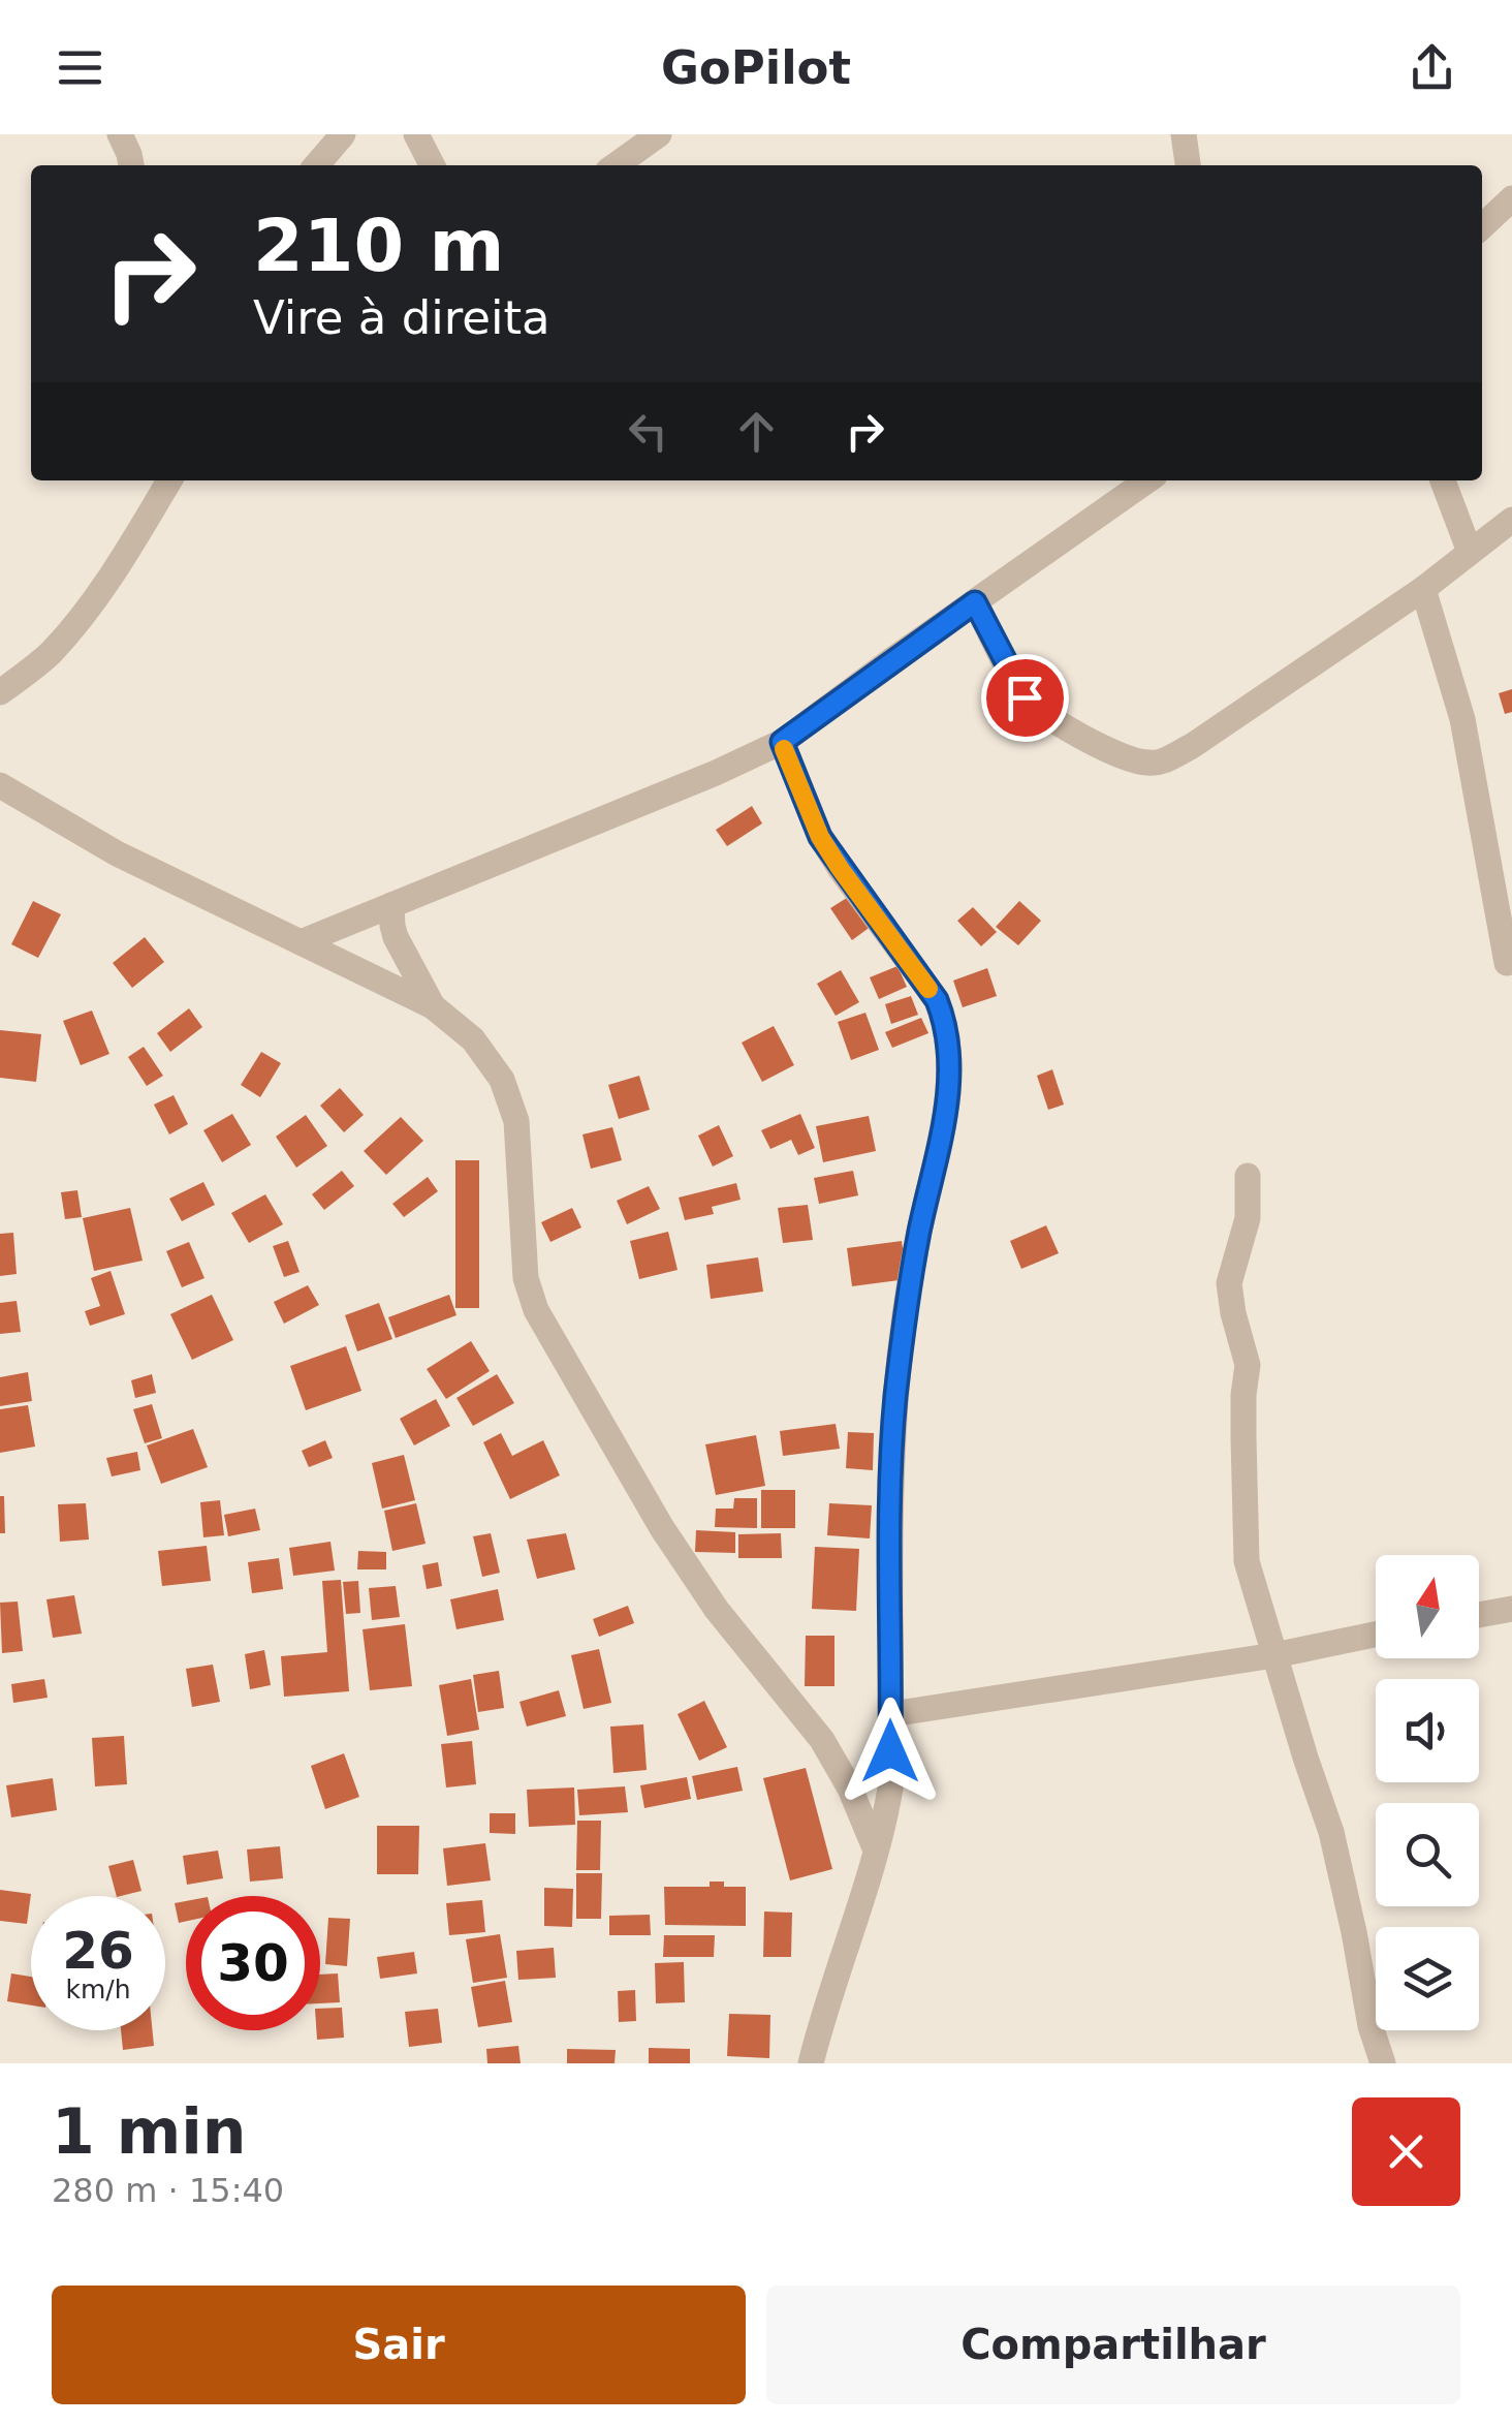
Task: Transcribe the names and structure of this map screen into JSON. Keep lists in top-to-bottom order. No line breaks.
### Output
{"north":"top","page":{"header":"GoPilot","turn":["210 m","Vire à direita"],"speed":"26 km/h","limit":"30","heading":["1 min","280 m · 15:40"],"buttons":["Sair","Compartilhar"]}}
